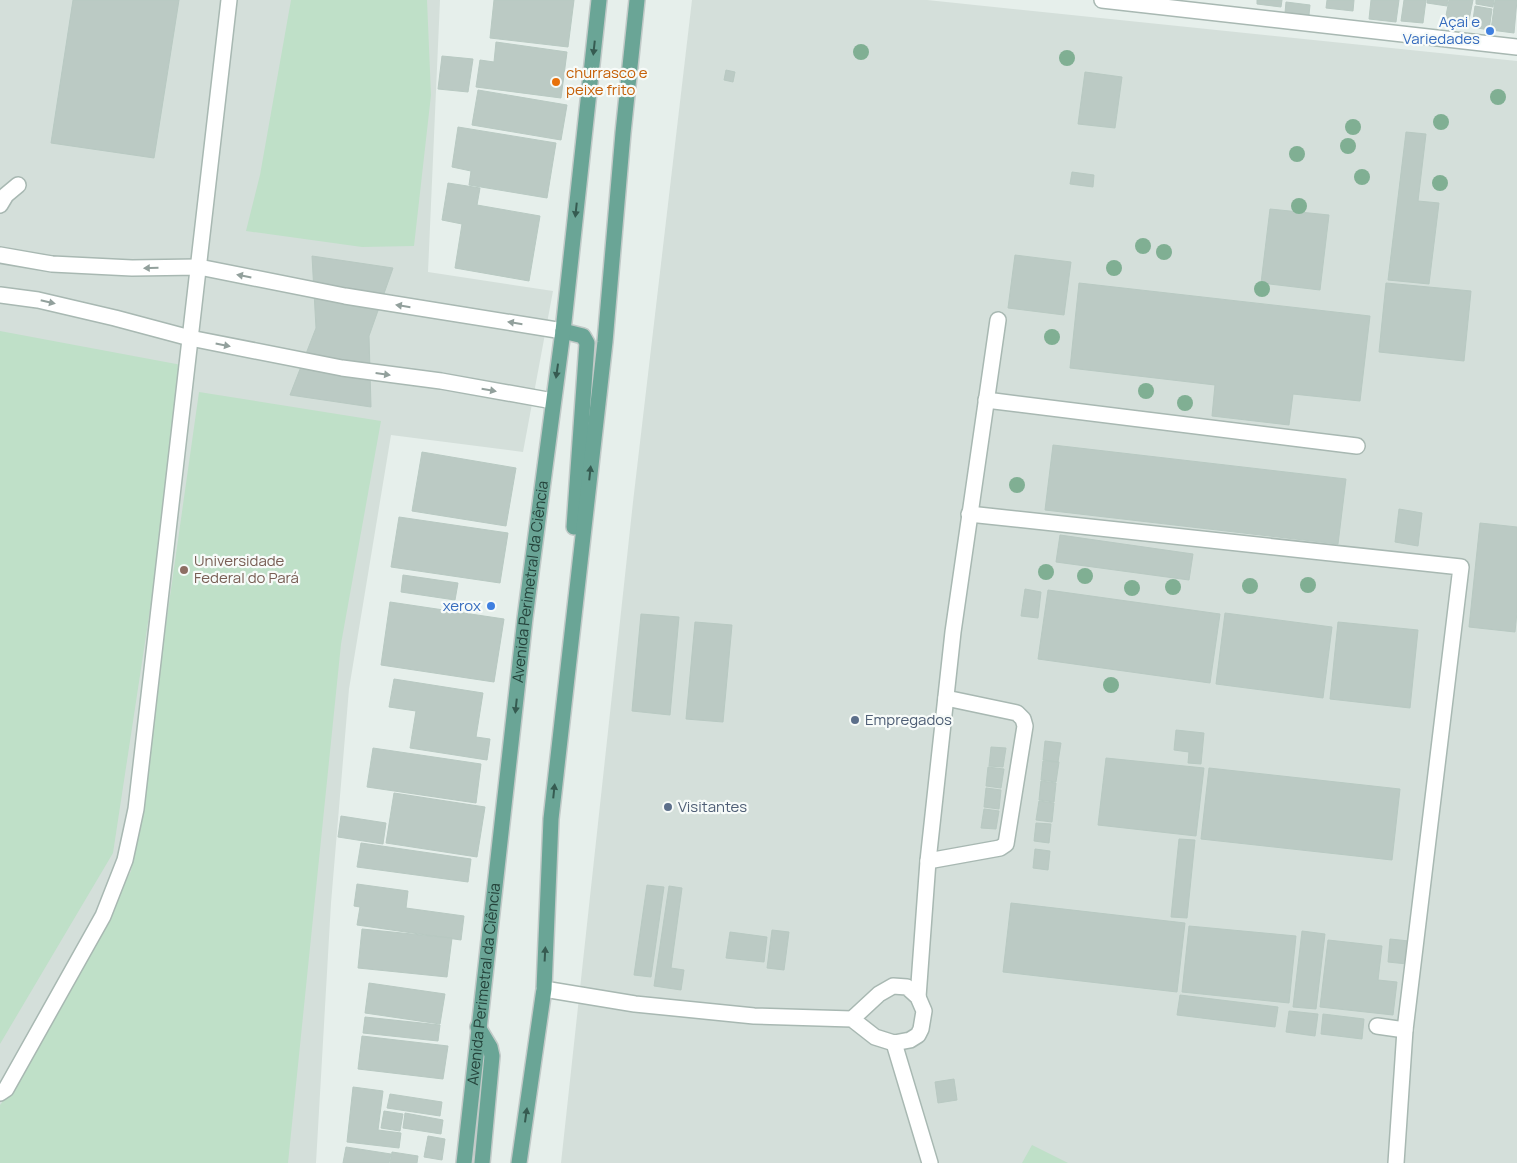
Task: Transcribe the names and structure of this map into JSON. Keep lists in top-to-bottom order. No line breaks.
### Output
{"streets":{"main road":["Avenida Perimetral da Ciência"]},"places":["Açai e Variedades","churrasco e peixe frito","Universidade Federal do Pará","xerox","Empregados","Visitantes"]}
